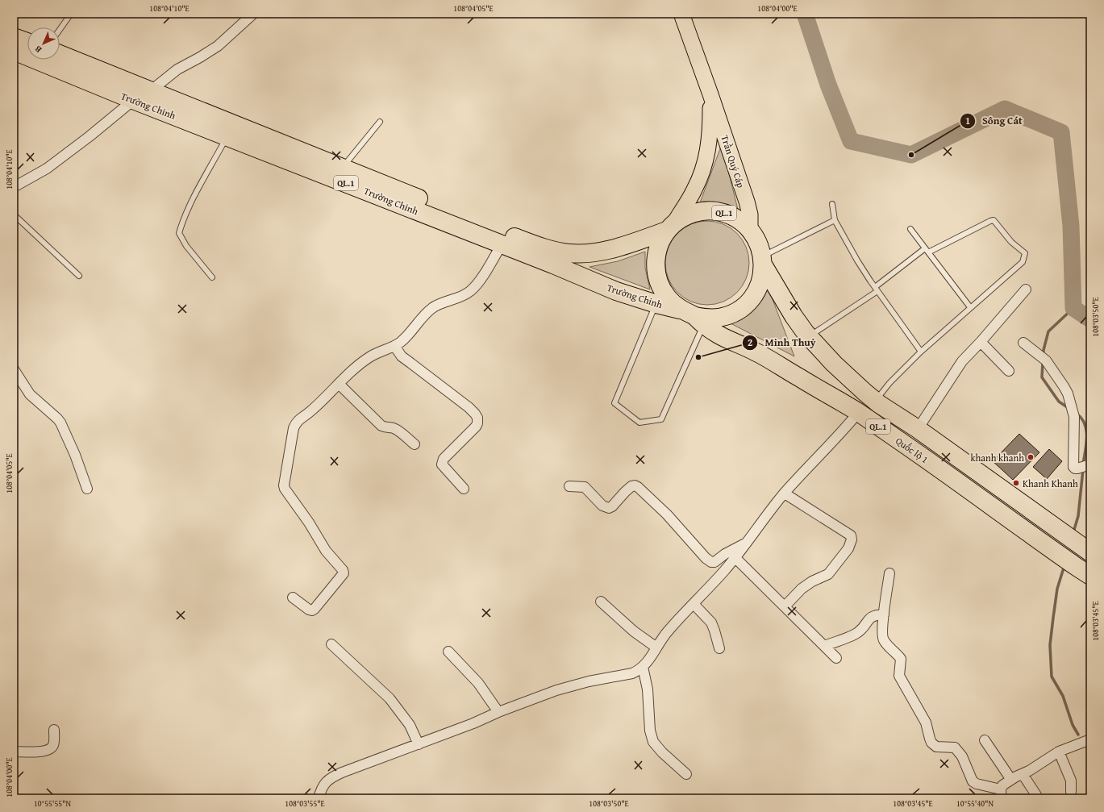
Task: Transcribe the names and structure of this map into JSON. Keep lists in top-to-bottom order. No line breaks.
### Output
{"streets":{"highway":["Trường Chinh","QL.1","Quốc lộ 1"],"main road":["Trần Quý Cáp"]},"crossings":[["Trường Chinh","Trần Quý Cáp"],["Trường Chinh","QL.1"],["Trường Chinh","Quốc lộ 1"],["Trần Quý Cáp","QL.1"],["Trần Quý Cáp","Quốc lộ 1"],["QL.1","Quốc lộ 1"]],"places":["Sông Cát","Minh Thuỷ","khanh khanh","Khanh Khanh"],"north":"bottom left","coordinates":["108°04'10\"E","108°04'05\"E","108°04'00\"E","108°03'50\"E","108°03'45\"E","10°55'55\"N","108°03'55\"E","10°55'40\"N"]}
